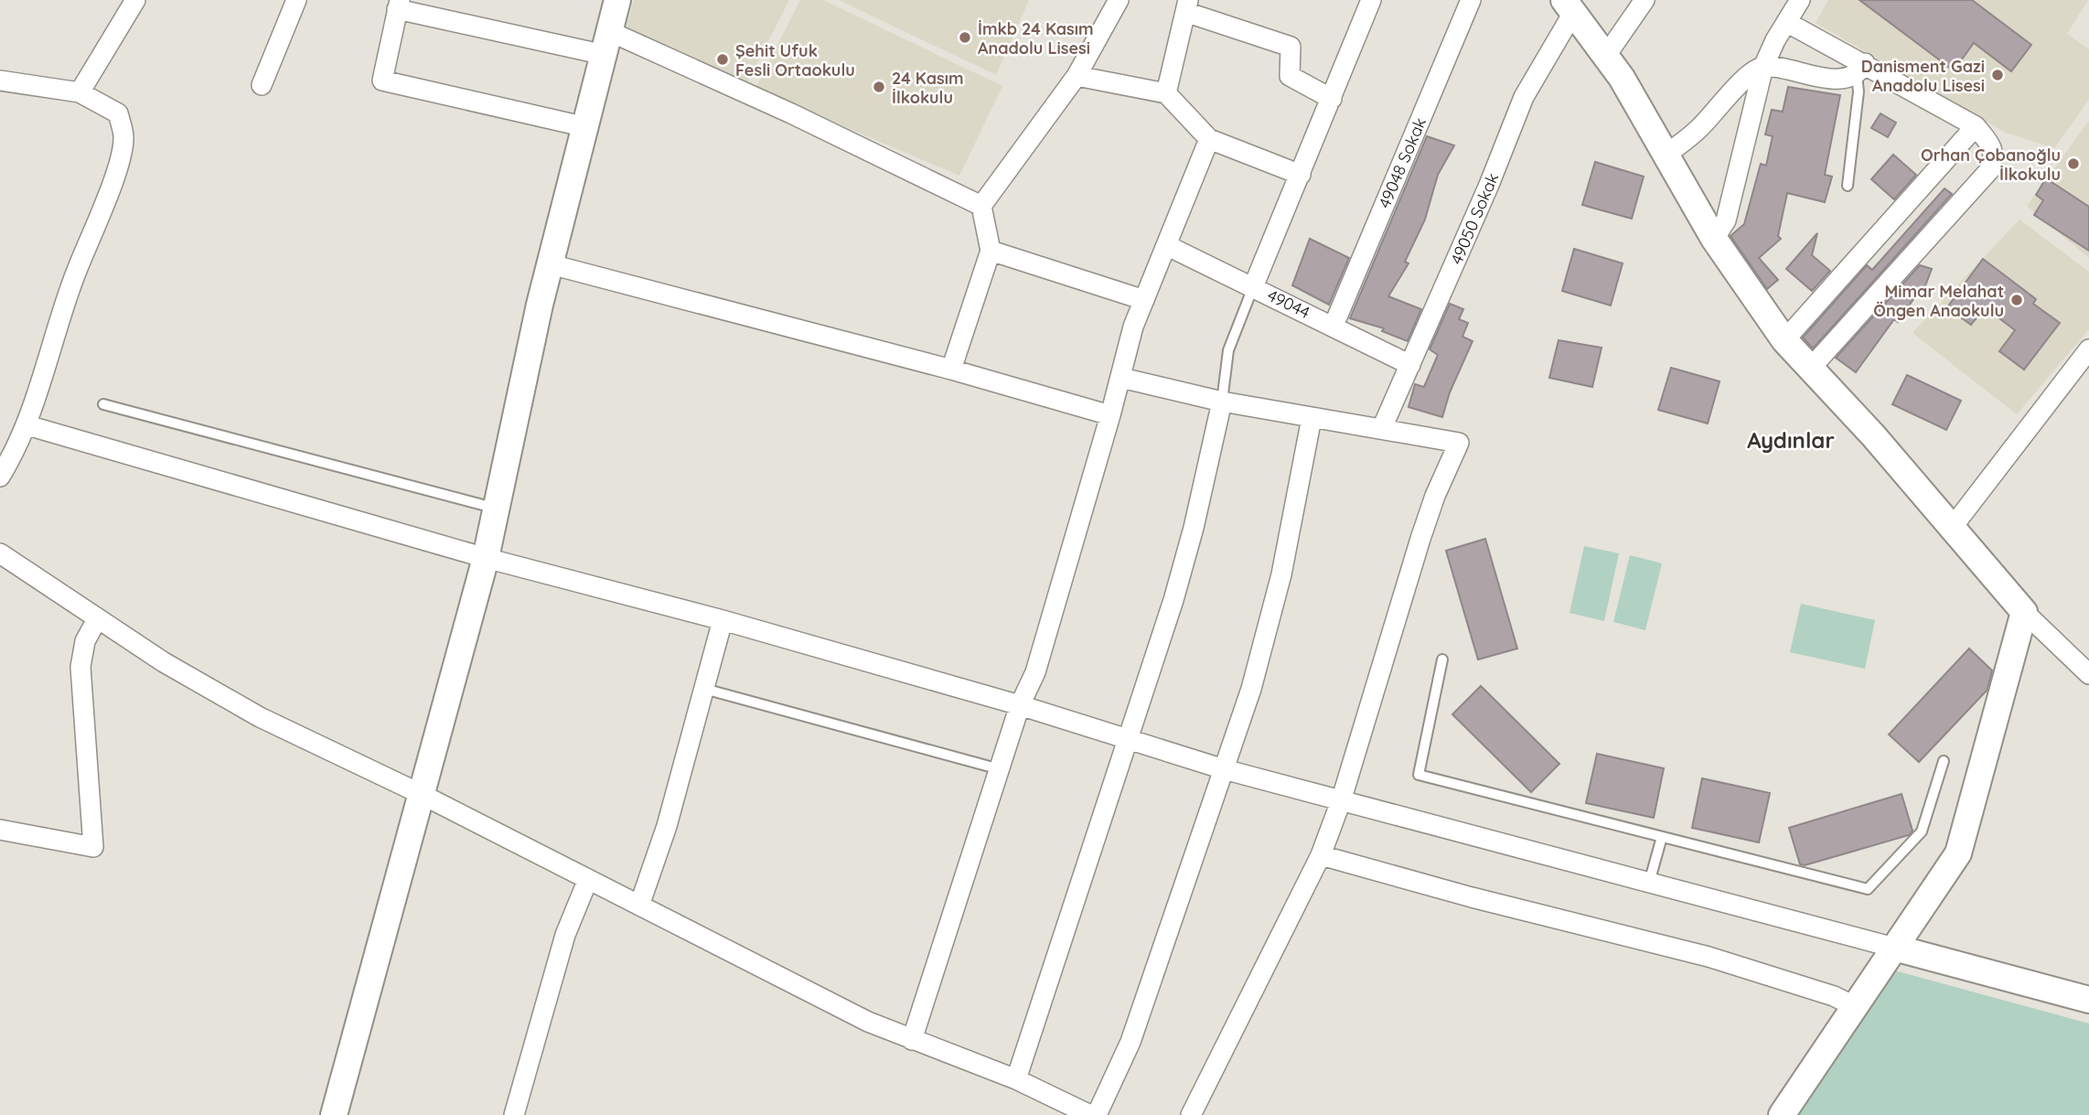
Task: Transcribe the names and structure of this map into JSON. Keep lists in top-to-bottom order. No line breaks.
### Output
{"streets":{"street":["49048 Sokak","49050 Sokak","49044"]},"crossings":[["49048 Sokak","49044"],["49050 Sokak","49044"]],"districts":["Aydınlar"],"places":["İmkb 24 Kasım Anadolu Lisesi","Şehit Ufuk Fesli Ortaokulu","Danisment Gazi Anadolu Lisesi","24 Kasım İlkokulu","Orhan Çobanoğlu İlkokulu","Mimar Melahat Öngen Anaokulu"]}
